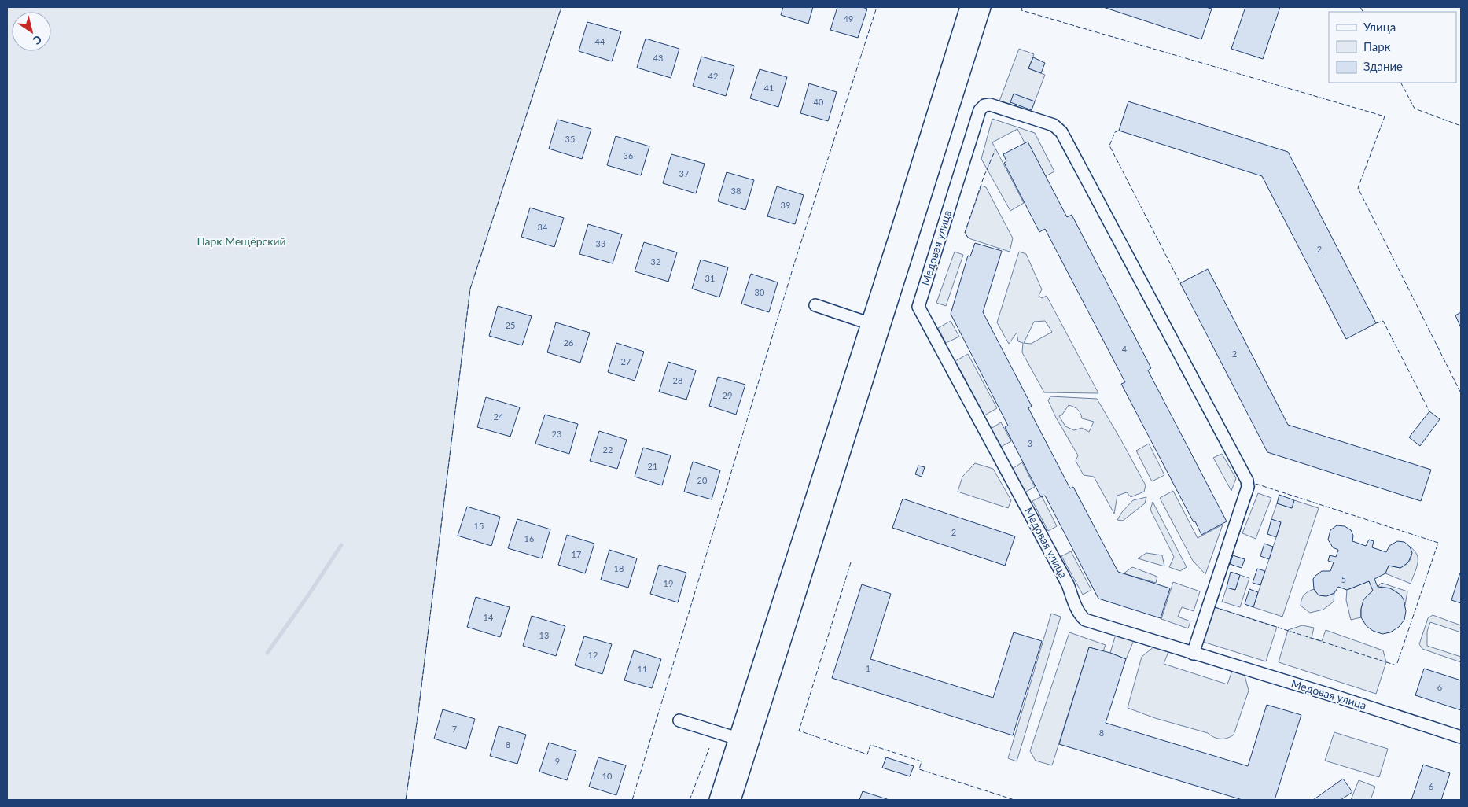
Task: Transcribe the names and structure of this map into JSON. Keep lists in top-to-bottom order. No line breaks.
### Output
{"streets":{"street":["Медовая улица"]},"parks":["Парк Мещёрский"],"house_numbers":["49","44","43","42","41","40","35","36","37","38","39","34","33","2","32","31","30","25","26","4","2","27","28","29","24","23","3","22","21","20","15","2","16","17","18","5","19","14","13","12","1","11","6","7","8","8","9","10","6"],"legend":["Улица","Парк","Здание"],"north":"bottom right"}
